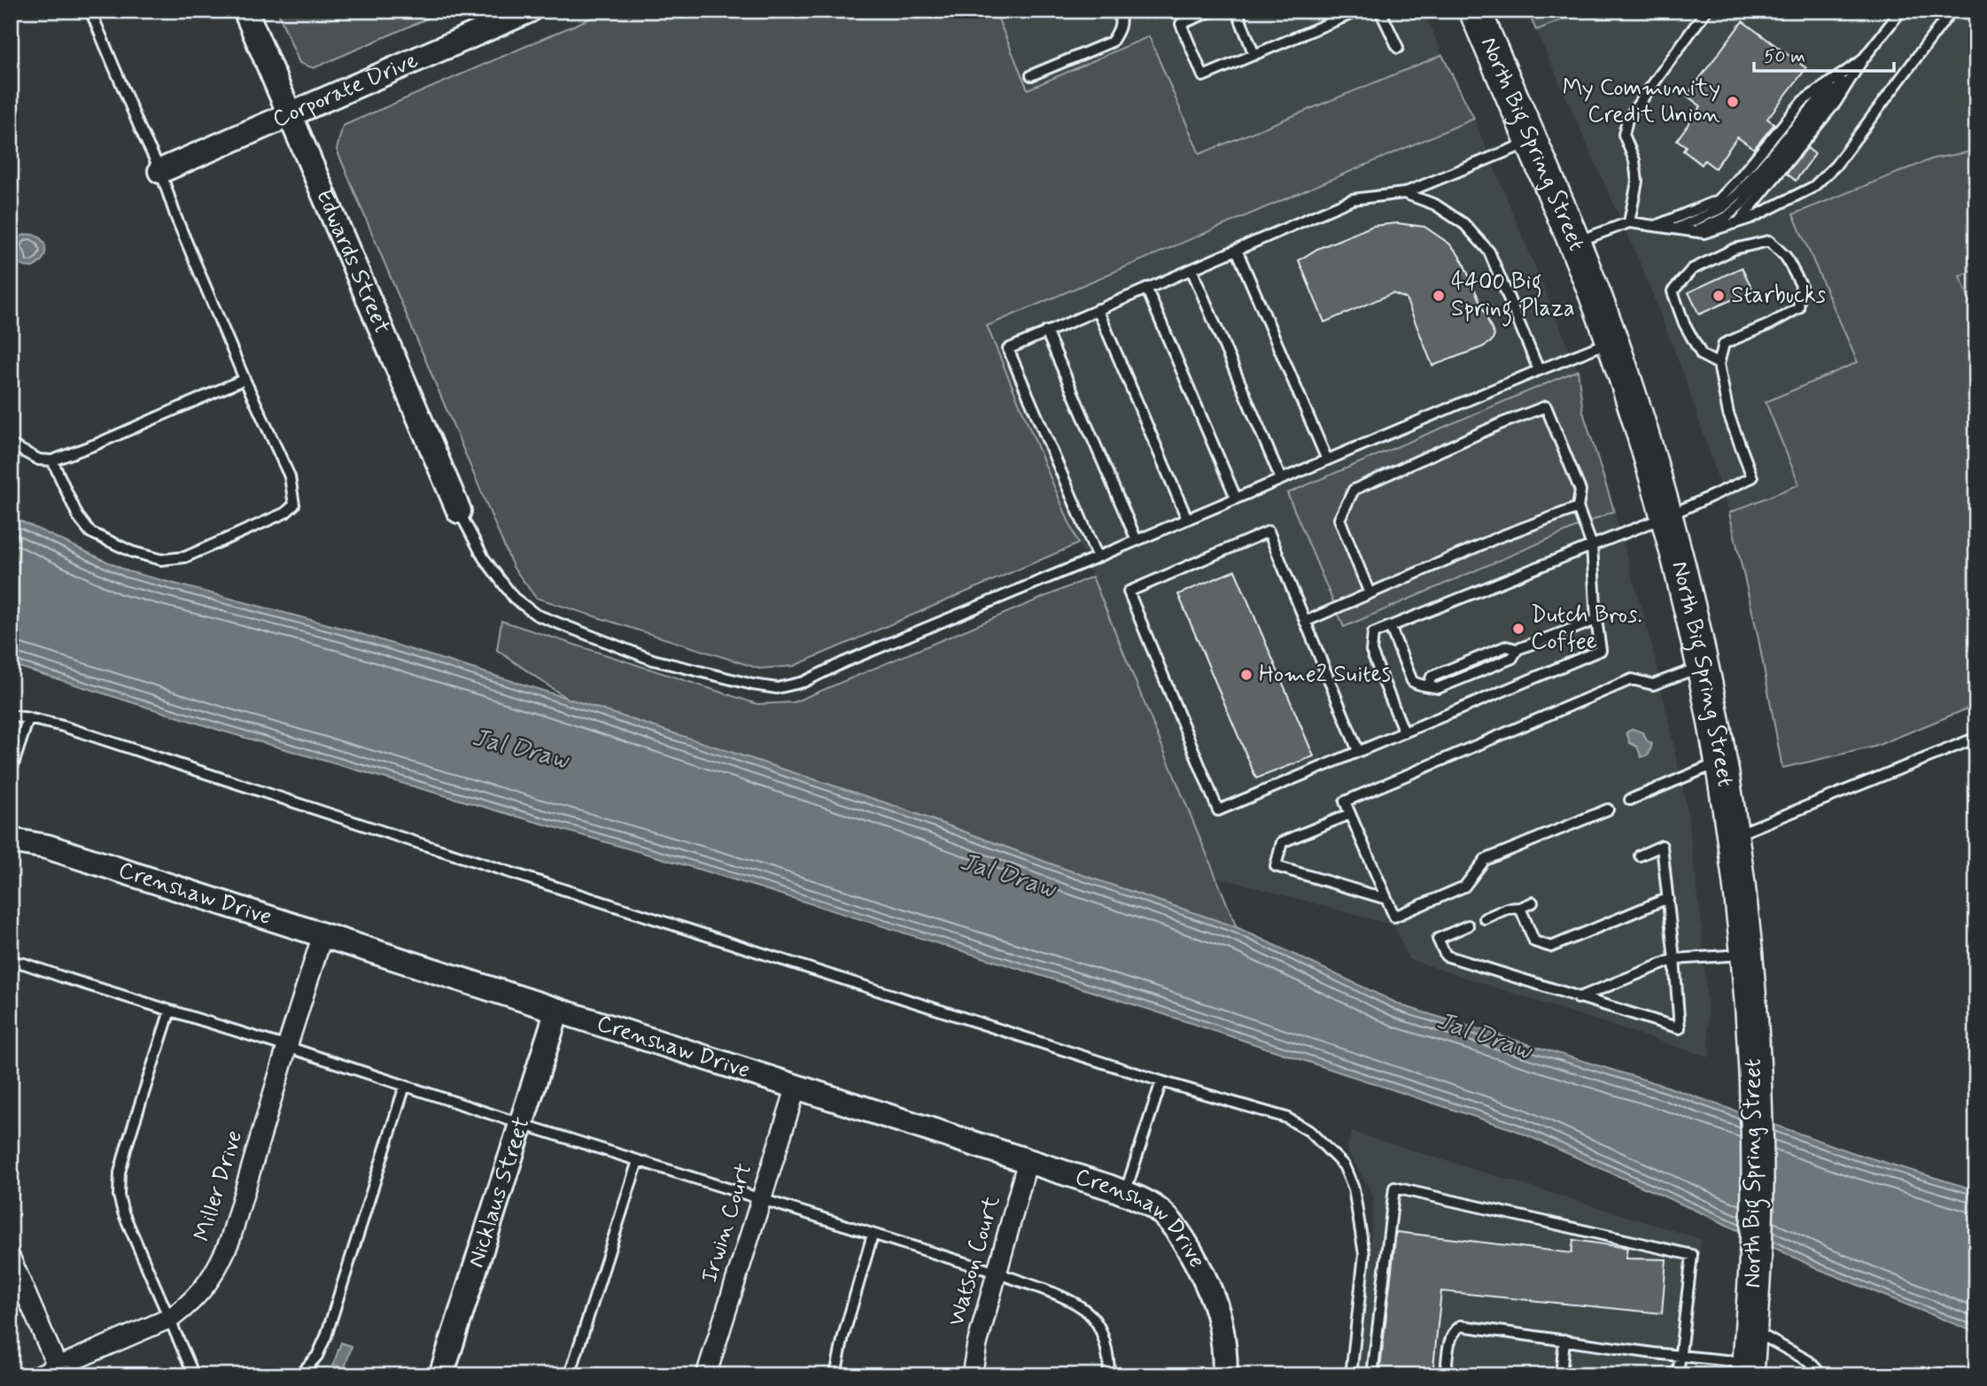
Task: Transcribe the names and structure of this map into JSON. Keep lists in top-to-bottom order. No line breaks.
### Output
{"streets":{"highway":["North Big Spring Street"],"street":["Corporate Drive","Edwards Street","Crenshaw Drive","Miller Drive","Nicklaus Street","Irwin Court","Watson Court"]},"crossings":[["Corporate Drive","Edwards Street"],["Crenshaw Drive","Miller Drive"],["Crenshaw Drive","Nicklaus Street"],["Crenshaw Drive","Irwin Court"],["Crenshaw Drive","Watson Court"]],"water":["Jal Draw"],"places":["My Community Credit Union","4400 Big Spring Plaza","Starbucks","Dutch Bros. Coffee","Home2 Suites"],"scale_bar":"50 m"}
